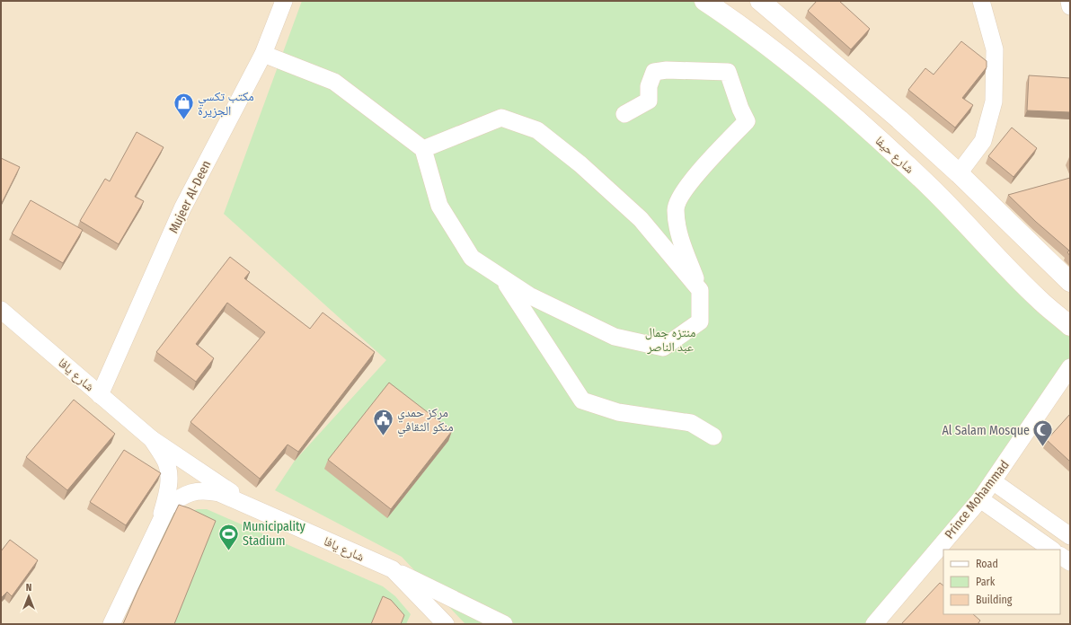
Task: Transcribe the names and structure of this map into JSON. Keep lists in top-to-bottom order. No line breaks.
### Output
{"streets":{"main road":["شارع حيفا"],"street":["Mujeer Al-Deen","شارع يافا","Prince Mohammad"]},"crossings":[["Mujeer Al-Deen","شارع يافا"]],"parks":["منتزه جمال عبد الناصر"],"places":{"shop":["مكتب تكسي الجزيرة"],"public building":["مركز حمدي منكو الثقافي"],"mosque":["Al Salam Mosque"],"sports":["Municipality Stadium"]},"legend":["Road","Park","Building"],"north":"top"}
